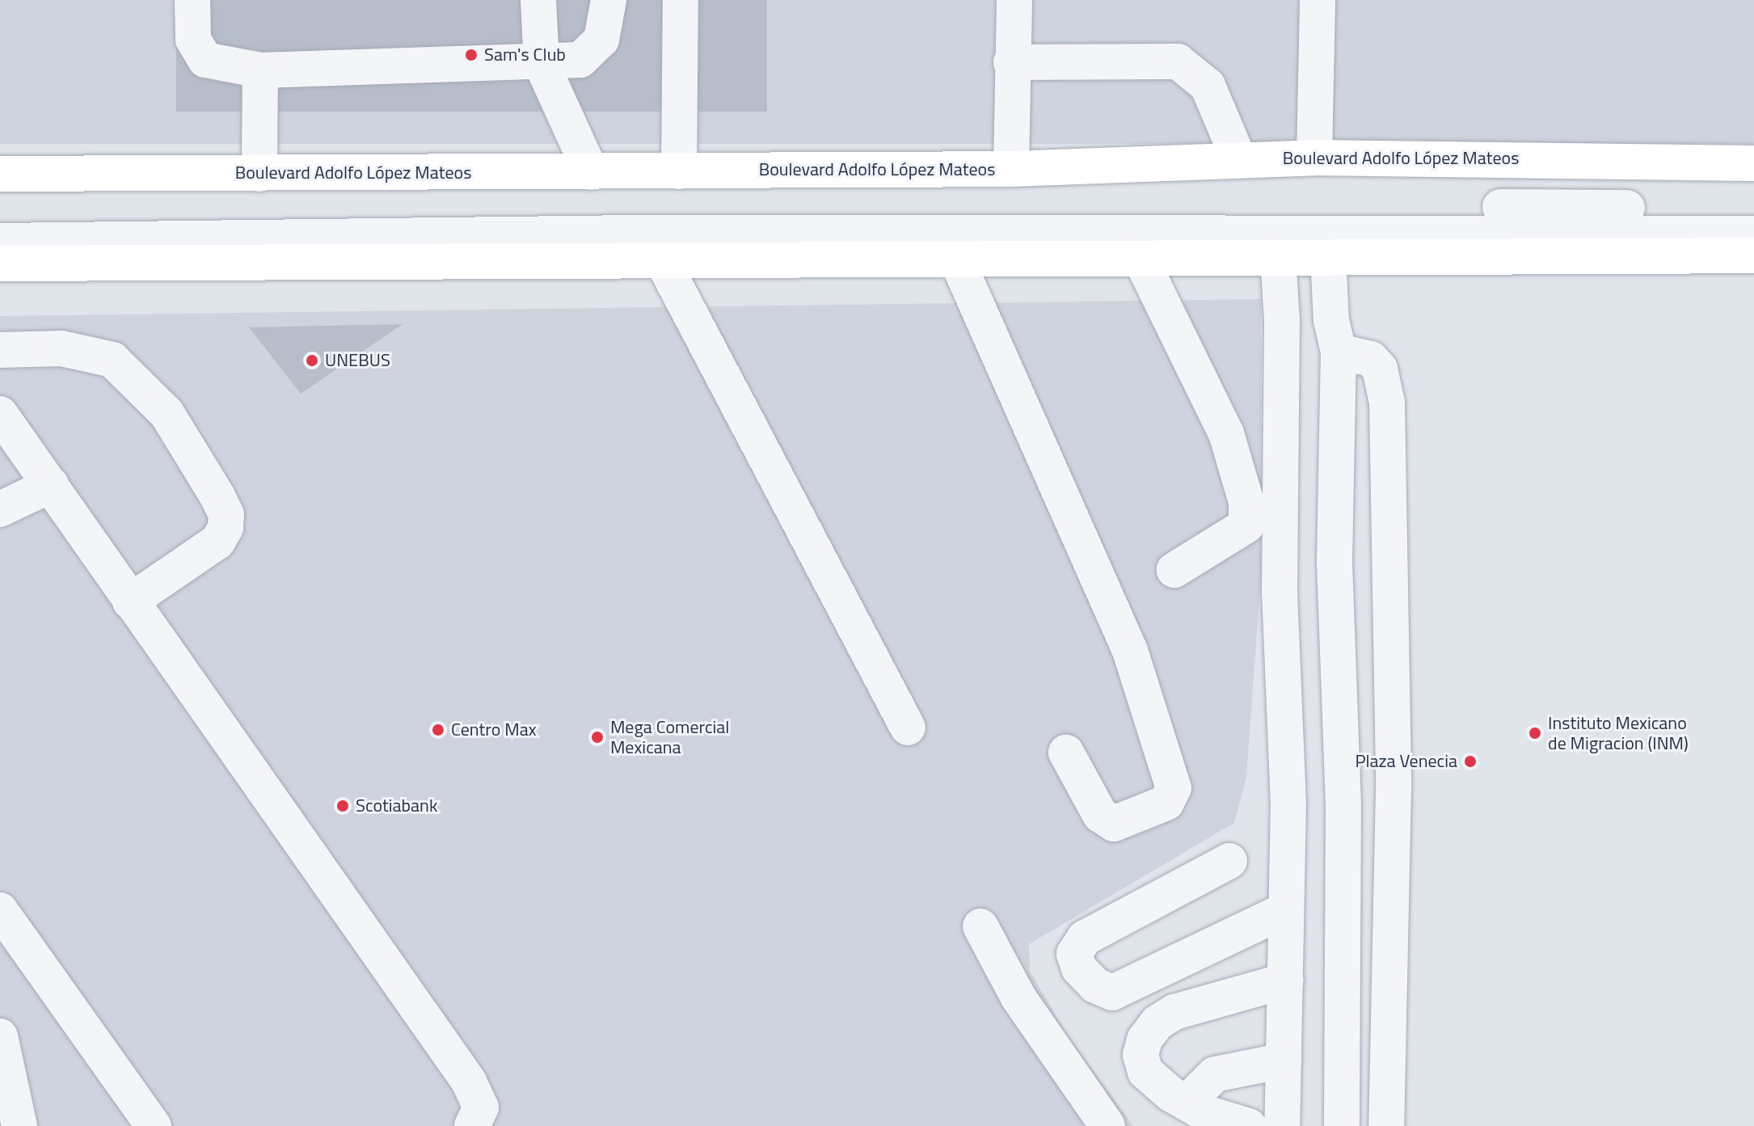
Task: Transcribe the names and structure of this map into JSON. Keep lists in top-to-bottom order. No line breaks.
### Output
{"streets":{"main road":["Boulevard Adolfo López Mateos"]},"places":["Sam's Club","UNEBUS","Centro Max","Instituto Mexicano de Migracion (INM)","Mega Comercial Mexicana","Plaza Venecia","Scotiabank"]}
